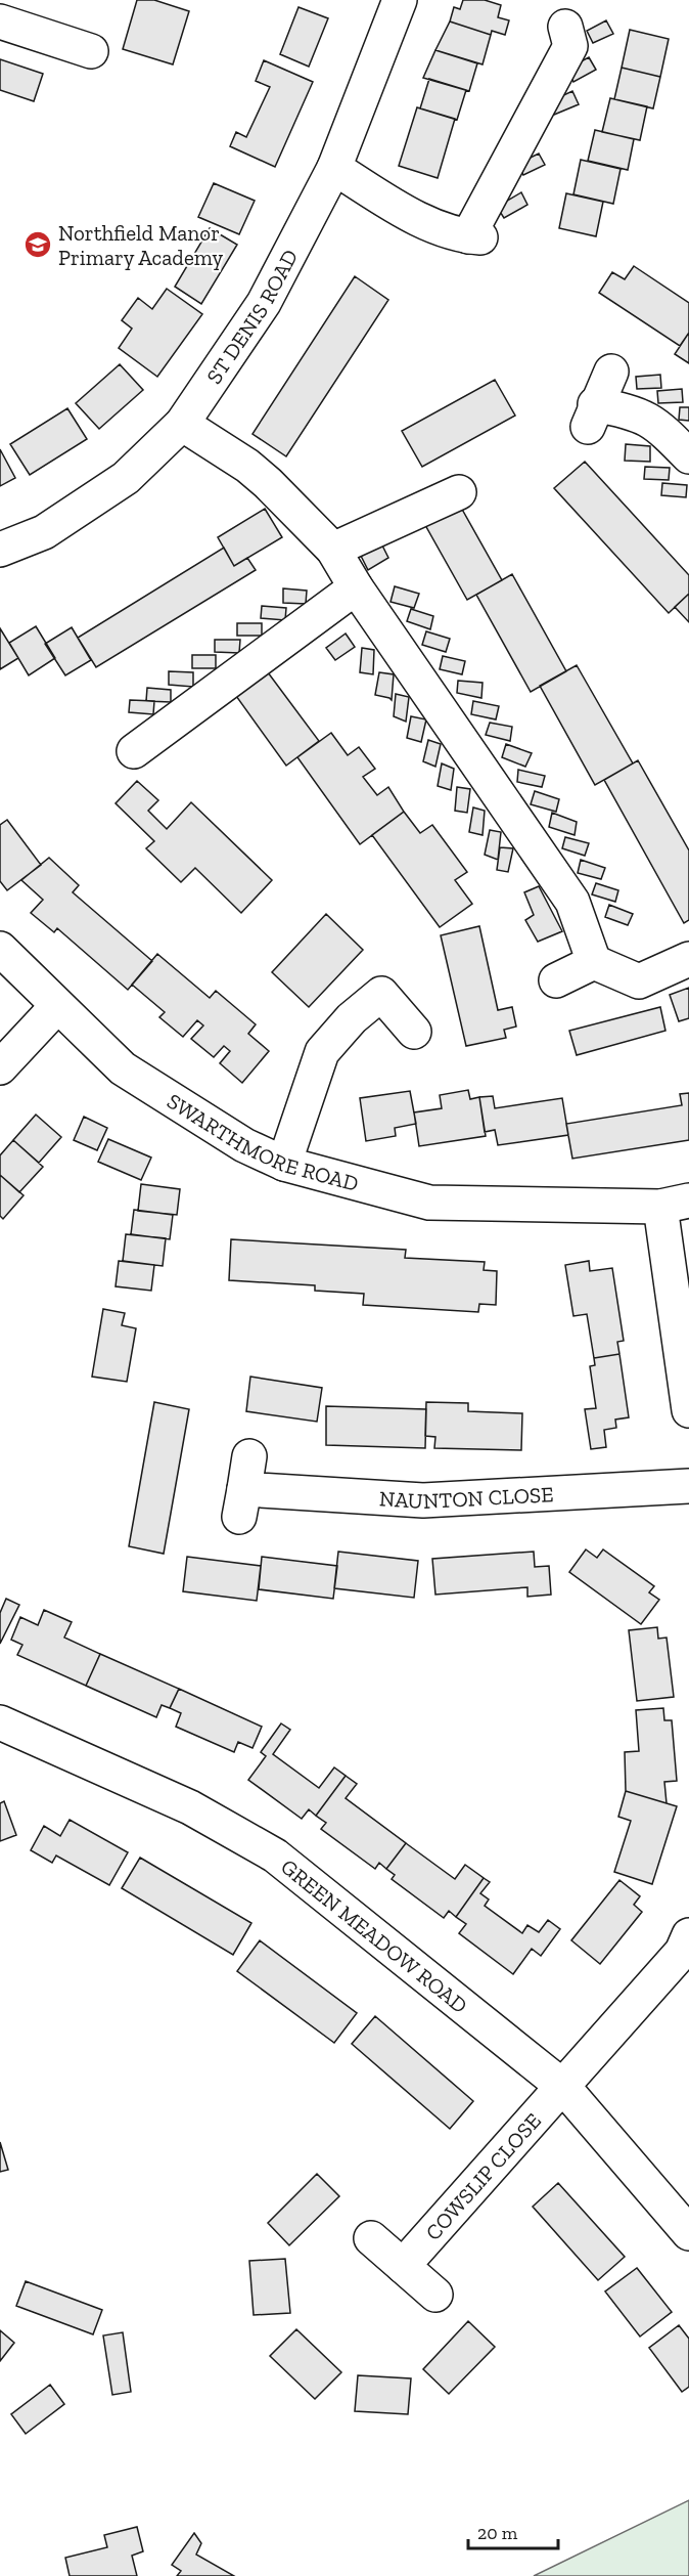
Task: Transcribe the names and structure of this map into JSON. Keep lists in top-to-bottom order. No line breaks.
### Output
{"streets":{"street":["ST DENIS ROAD","SWARTHMORE ROAD","NAUNTON CLOSE","GREEN MEADOW ROAD","COWSLIP CLOSE"]},"crossings":[["GREEN MEADOW ROAD","COWSLIP CLOSE"]],"places":{"school or university":["Northfield Manor Primary Academy"]},"scale_bar":"20 m"}
